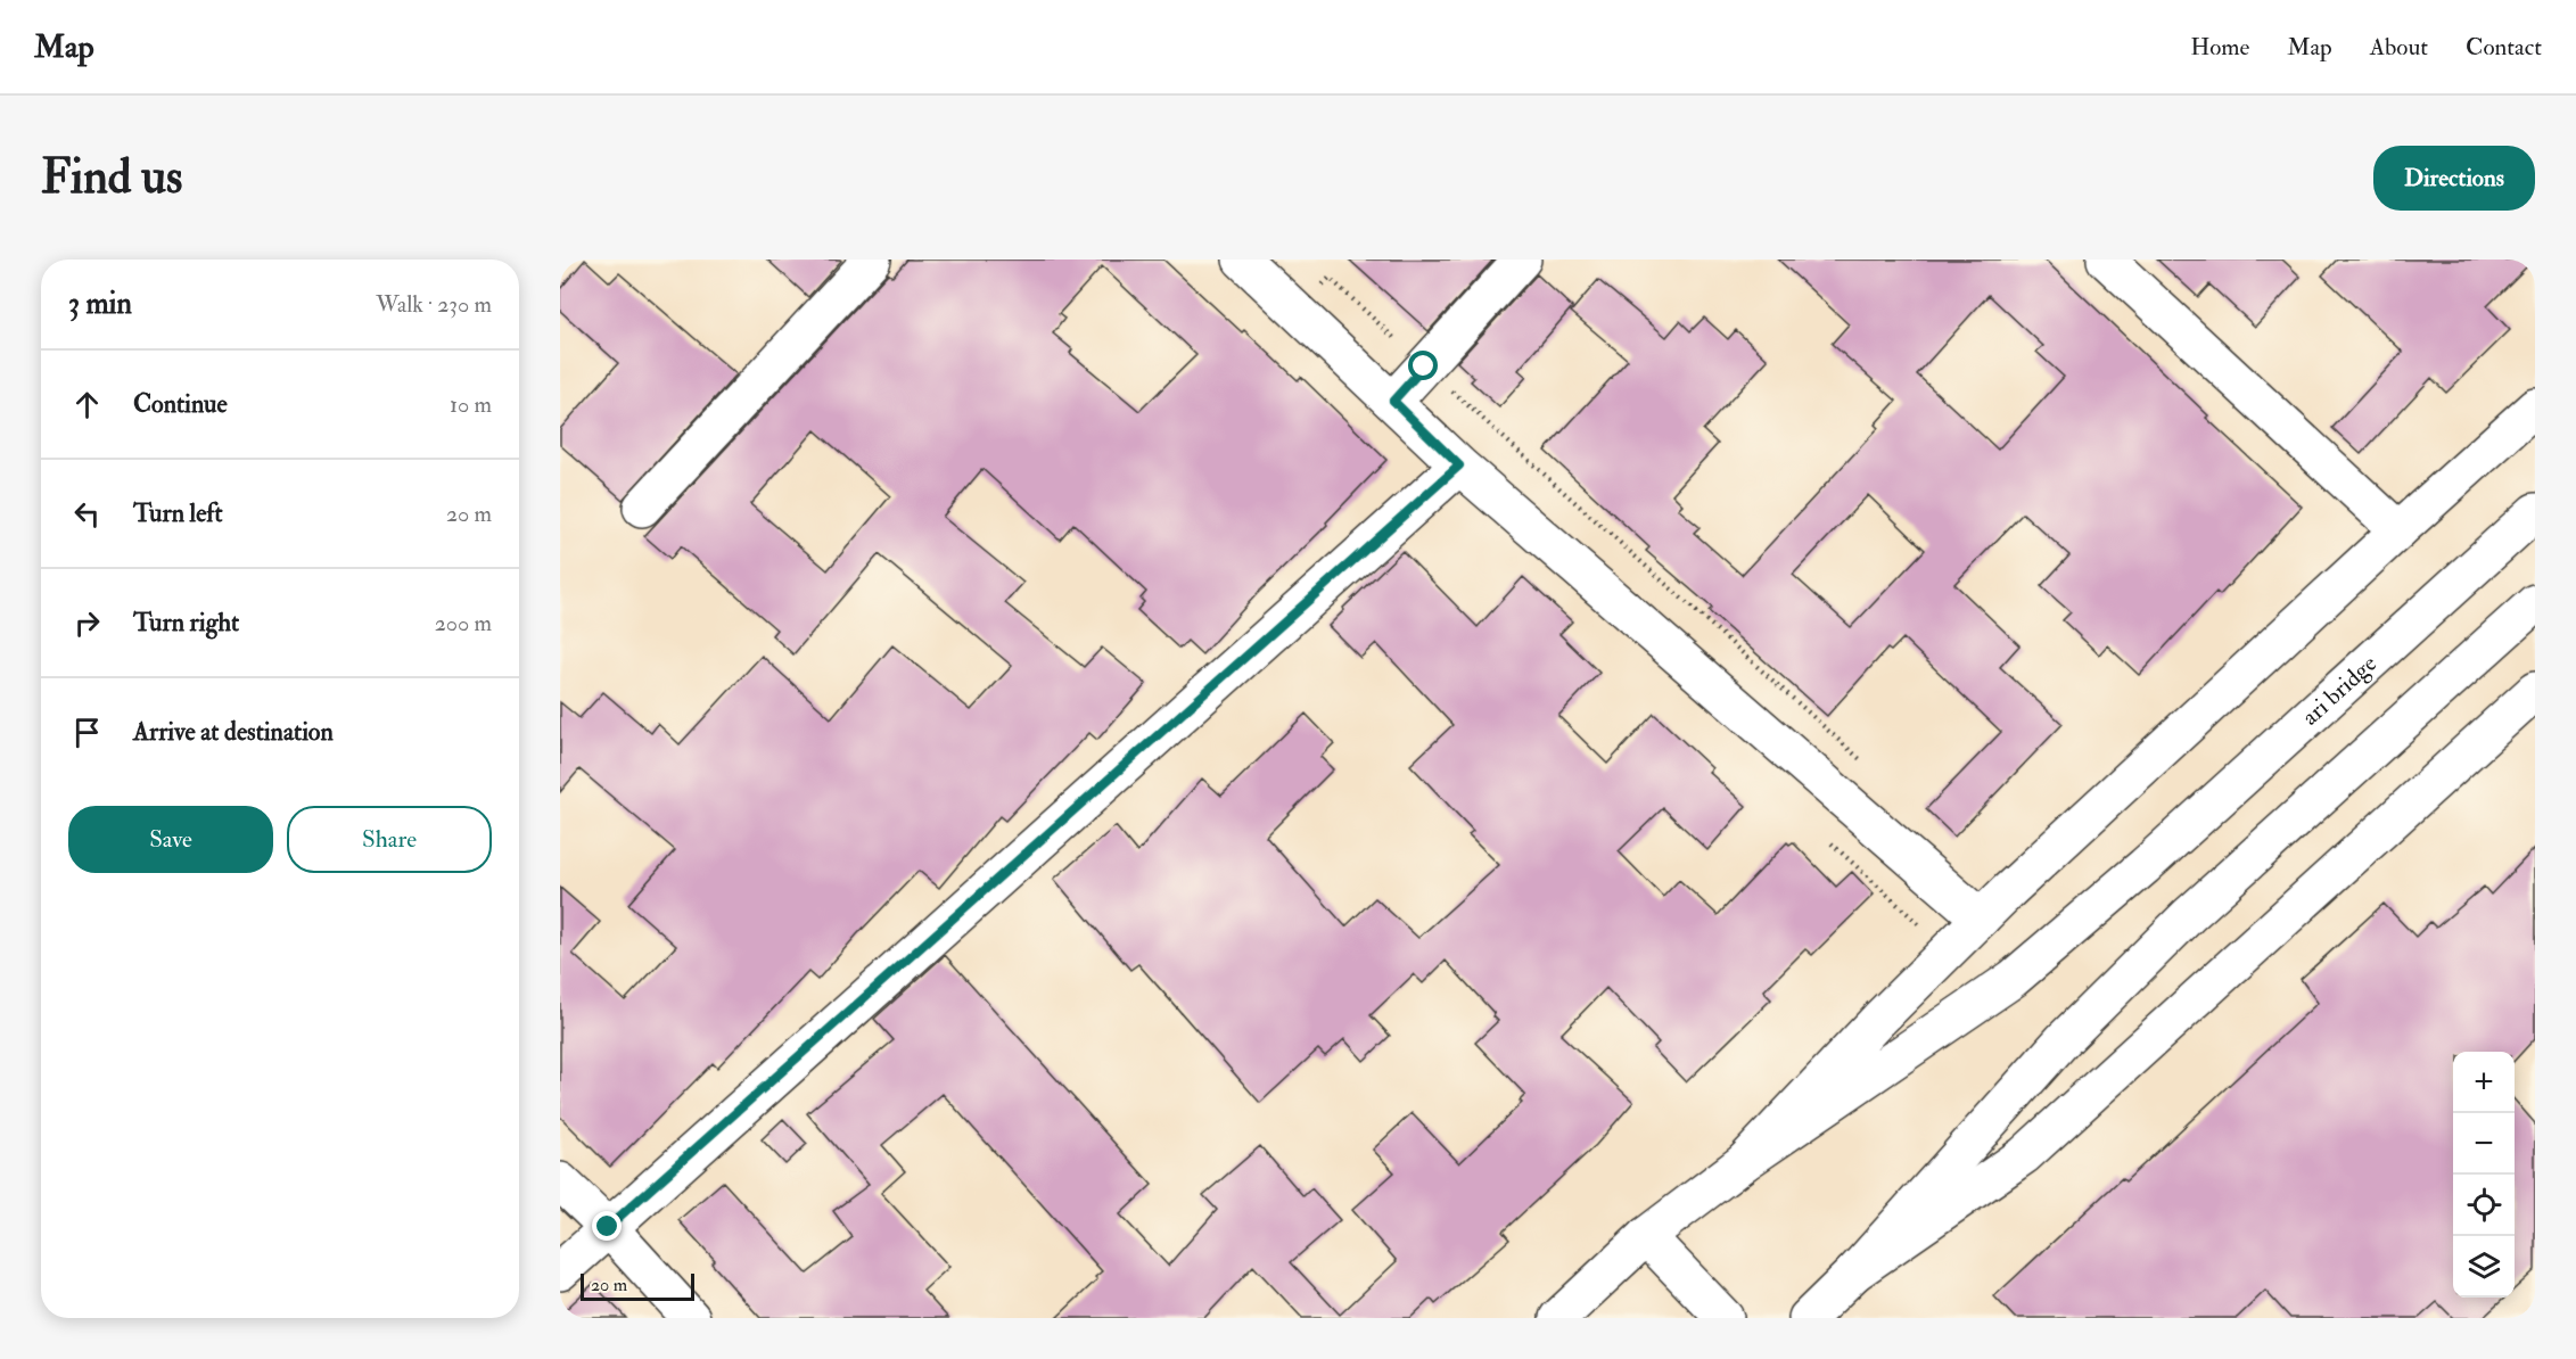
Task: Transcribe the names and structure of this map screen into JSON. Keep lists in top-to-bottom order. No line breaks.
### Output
{"streets":{"main road":["ari bridge"]},"scale_bar":"20 m","page":{"header":"Map","nav":["Home","Map","About","Contact"],"buttons":["Directions",["Save","Share"]],"title":"Find us","heading":["3 min","Walk · 230 m"],"list":[["Continue","10 m"],["Turn left","20 m"],["Turn right","200 m"],"Arrive at destination"],"map_buttons":["+","−"],"scale":"20 m"}}
